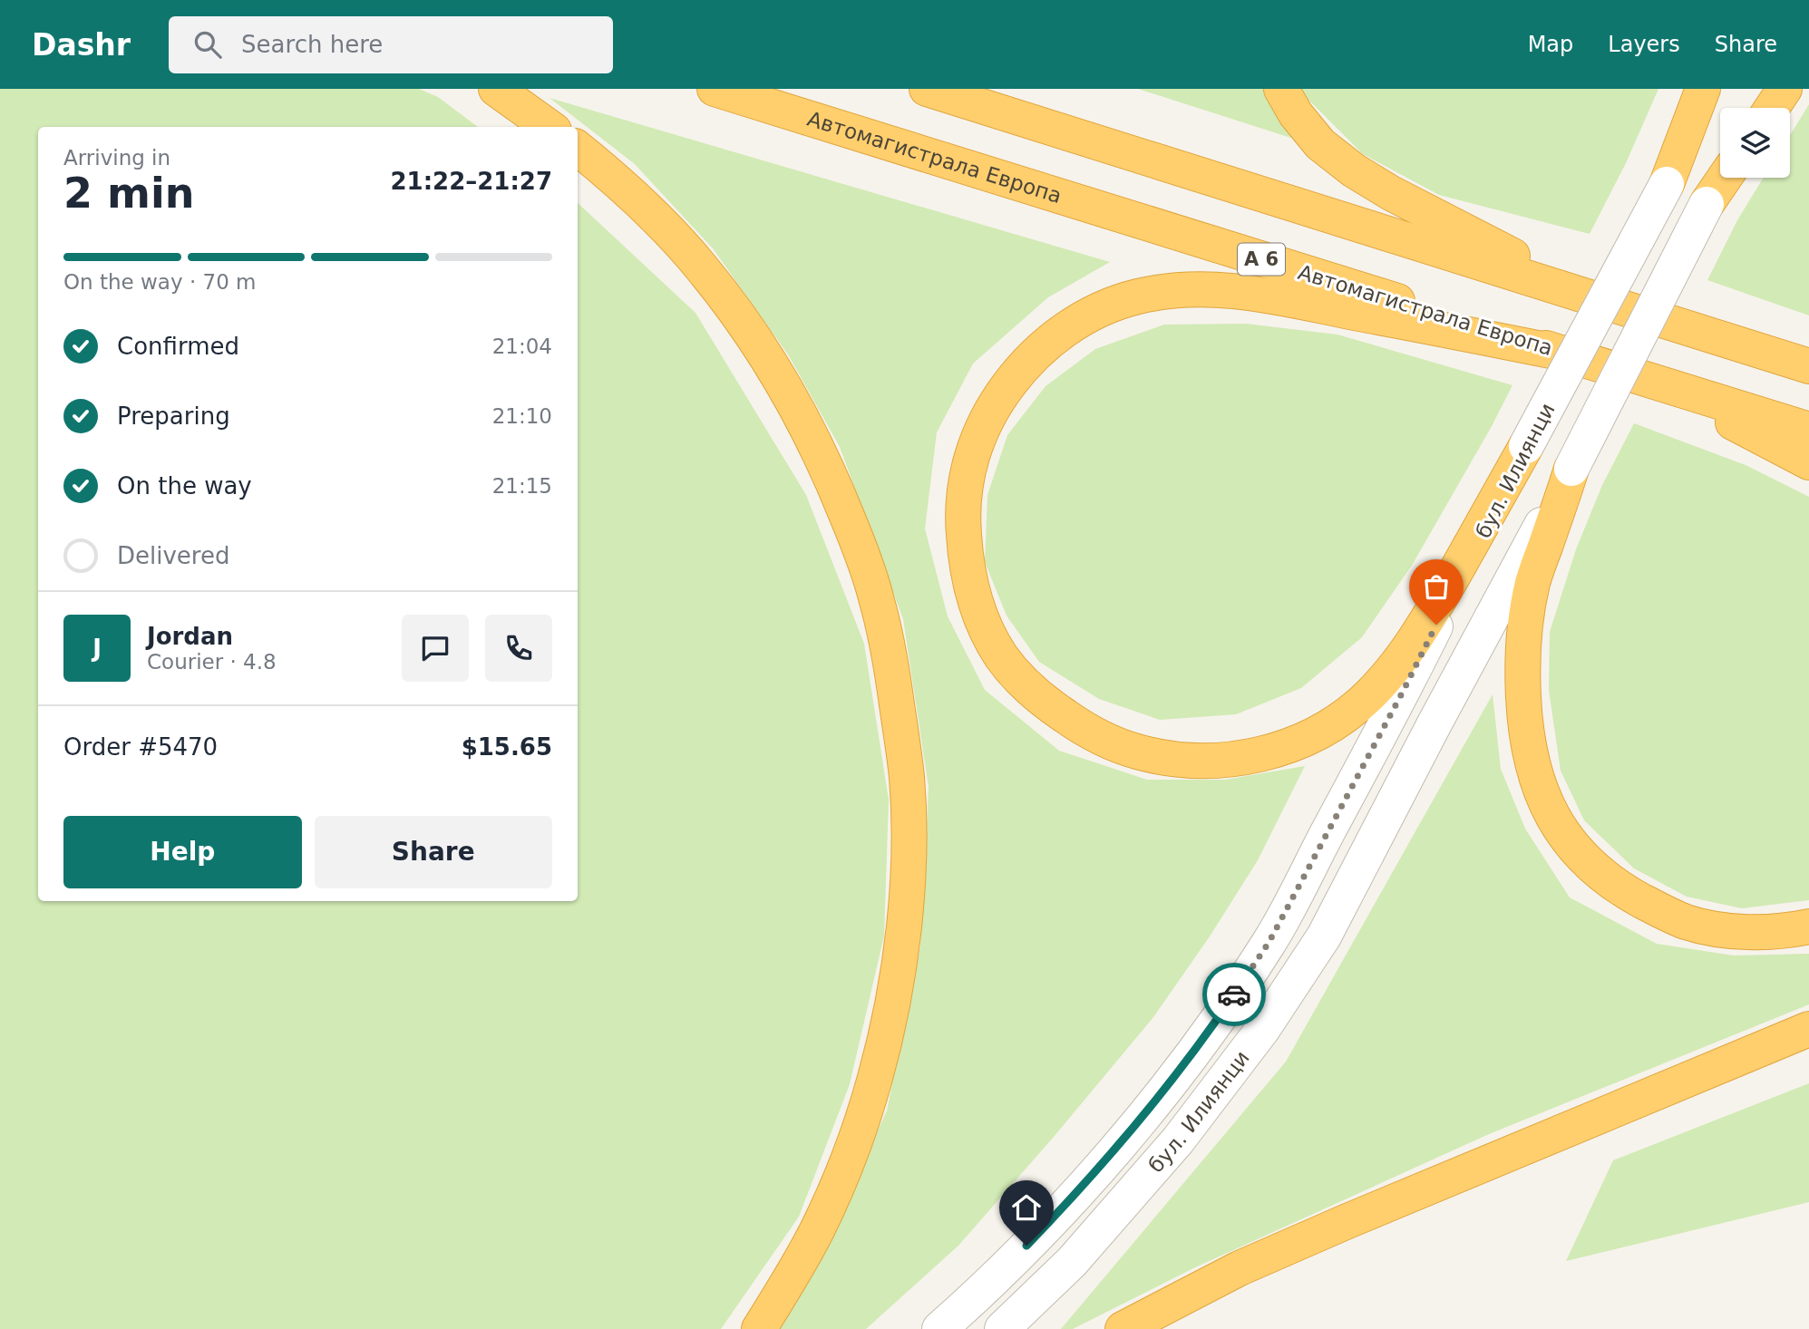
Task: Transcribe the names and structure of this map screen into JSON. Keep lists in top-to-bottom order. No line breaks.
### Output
{"streets":{"highway":["Автомагистрала Европа","A 6"],"street":["бул. Илиянци"]},"page":{"header":"Dashr","search":"Search here","nav":["Map","Layers","Share"],"heading":["2 min","Arriving in","21:22–21:27"],"panel":["Jordan","Courier · 4.8","Order #5470","$15.65"],"bar":"On the way · 70 m","list":[["Confirmed","21:04"],["Preparing","21:10"],["On the way","21:15"],"Delivered"],"round":"J","buttons":["Help","Share"]}}
